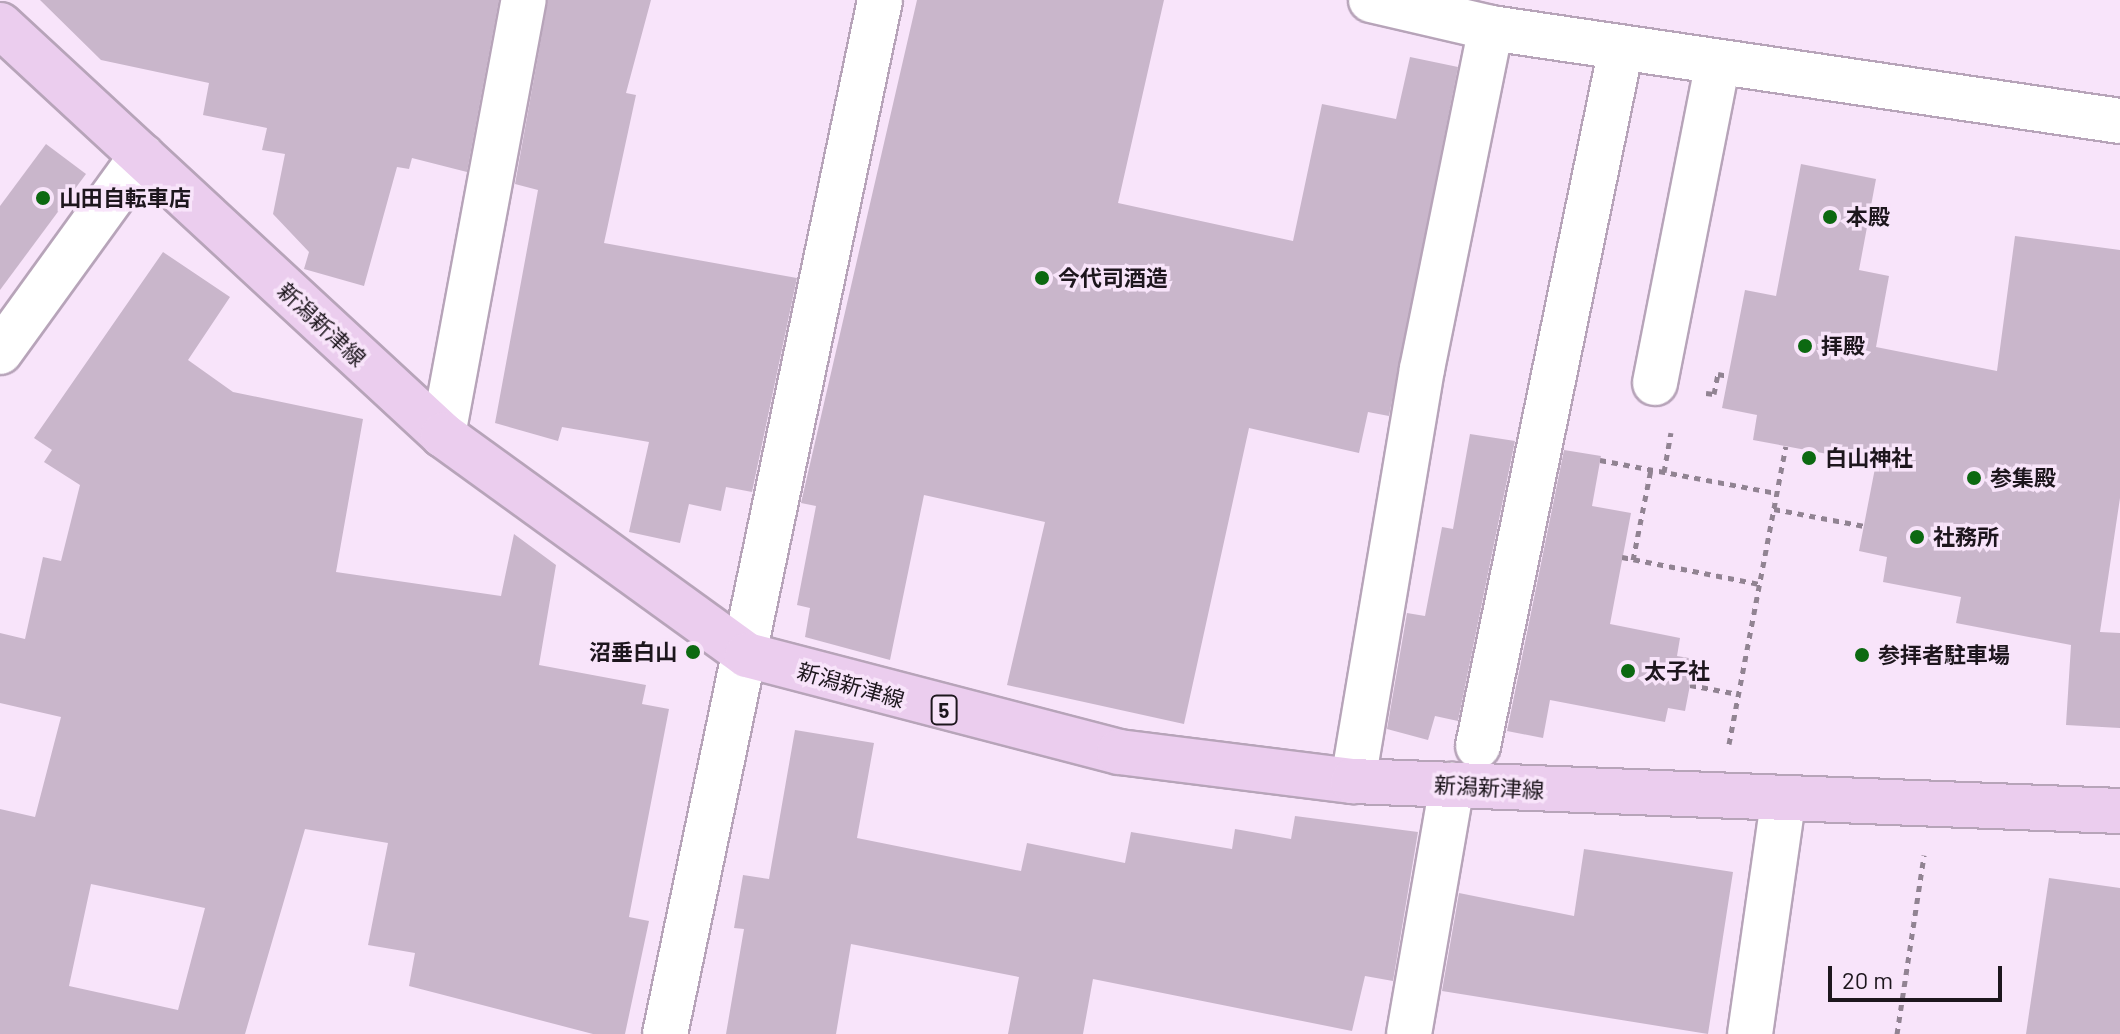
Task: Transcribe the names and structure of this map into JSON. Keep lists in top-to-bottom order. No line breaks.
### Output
{"streets":{"main road":["新潟新津線","5"]},"places":["山田自転車店","本殿","今代司酒造","拝殿","白山神社","参集殿","社務所","沼垂白山","参拝者駐車場","太子社"],"scale_bar":"20 m"}
